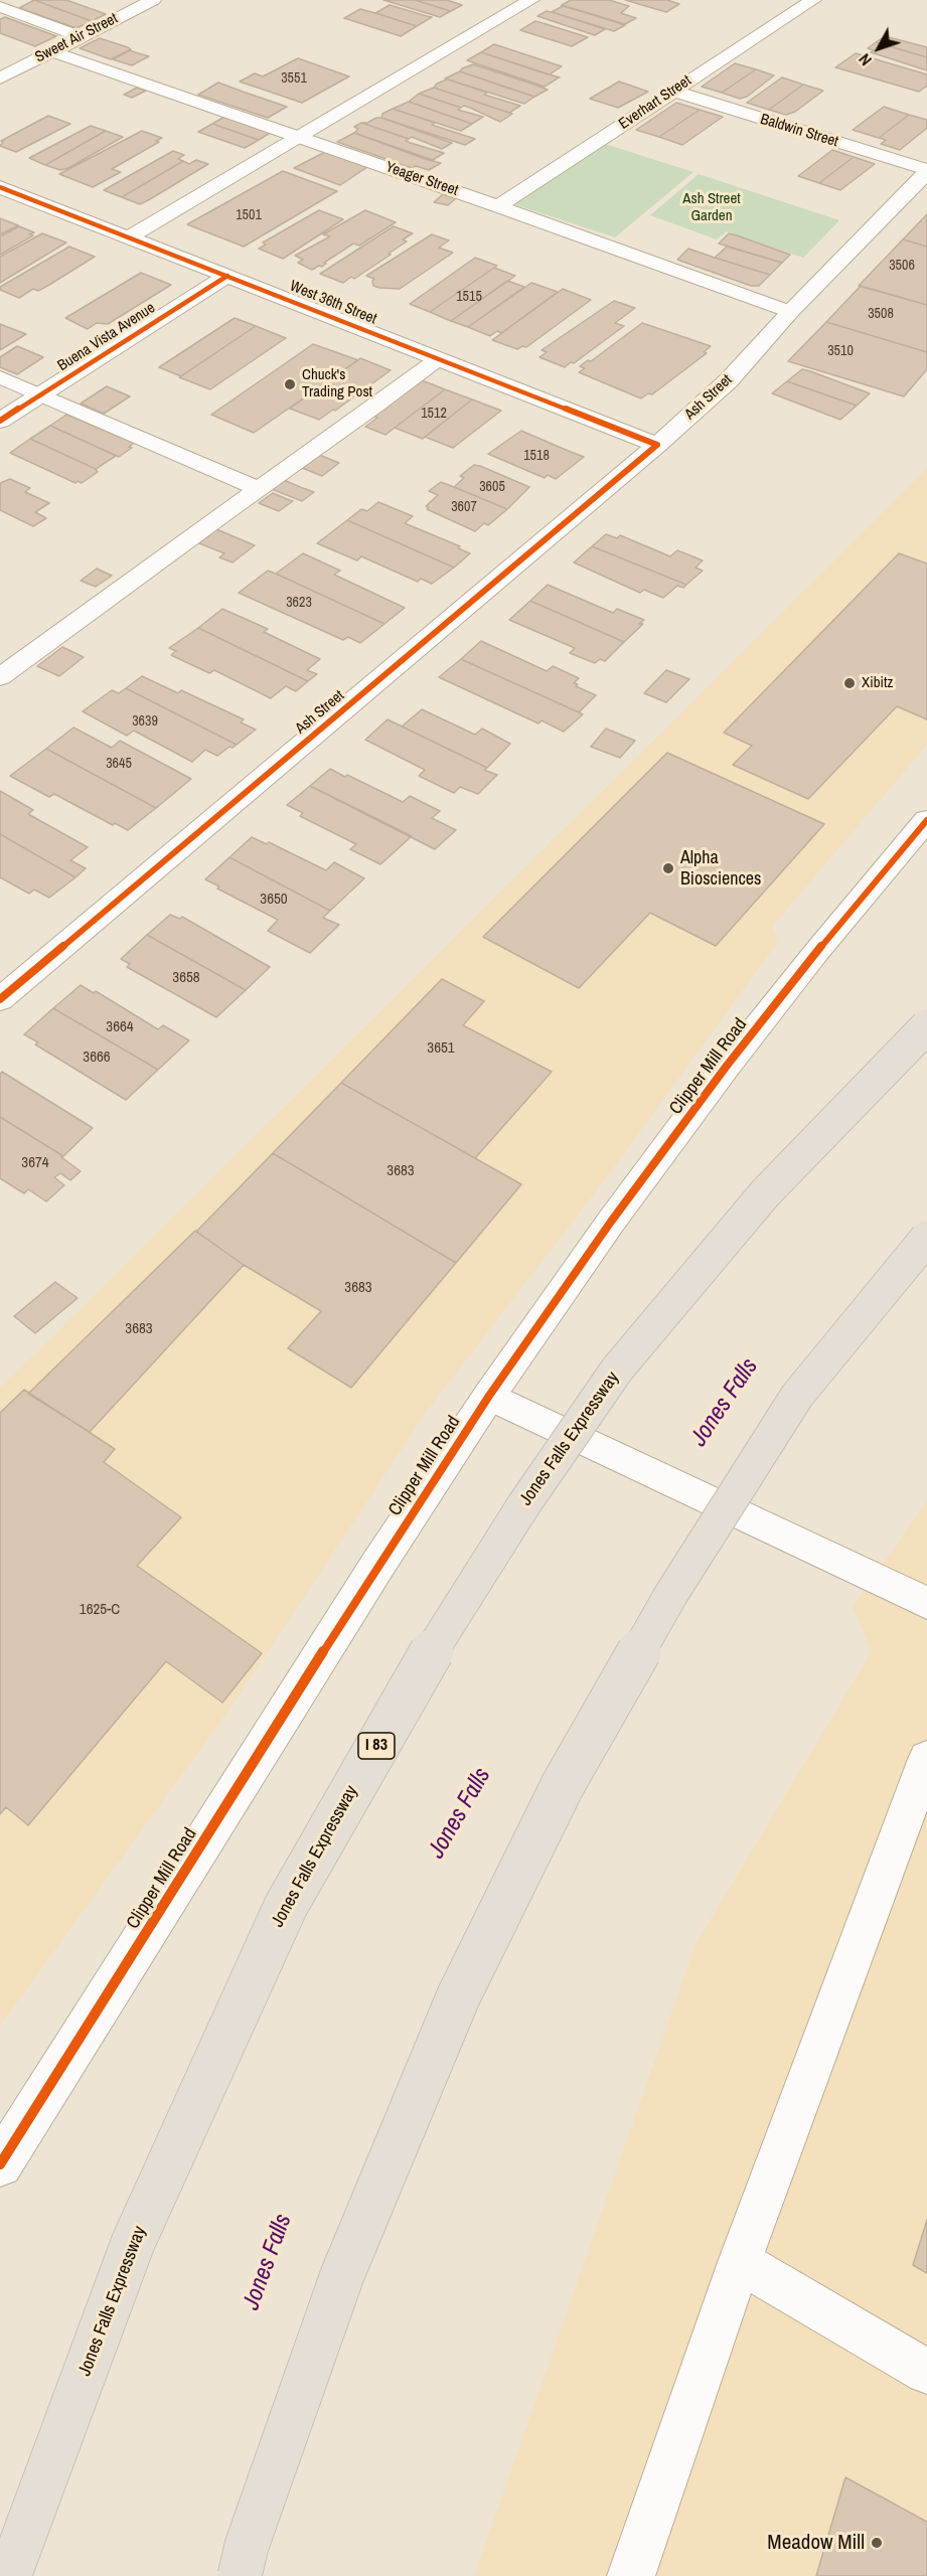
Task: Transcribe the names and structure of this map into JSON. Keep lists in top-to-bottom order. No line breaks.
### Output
{"streets":{"highway":["Jones Falls Expressway","I 83"],"street":["West 36th Street","Buena Vista Avenue","Ash Street","Clipper Mill Road"],"lane":["Sweet Air Street","Everhart Street","Baldwin Street","Yeager Street"]},"crossings":[["Sweet Air Street","Yeager Street"],["Everhart Street","Baldwin Street"],["Everhart Street","Yeager Street"],["Baldwin Street","Ash Street"],["Yeager Street","Ash Street"],["West 36th Street","Buena Vista Avenue"],["West 36th Street","Ash Street"]],"water":["Jones Falls"],"parks":["Ash Street Garden"],"places":["Chuck's Trading Post","Xibitz","Alpha Biosciences","Meadow Mill"],"house_numbers":["3551","1501","3506","1515","3508","3510","1512","1518","3605","3607","3623","3639","3645","3650","3658","3664","3651","3666","3674","3683","3683","3683","1625-C"],"north":"bottom left"}
